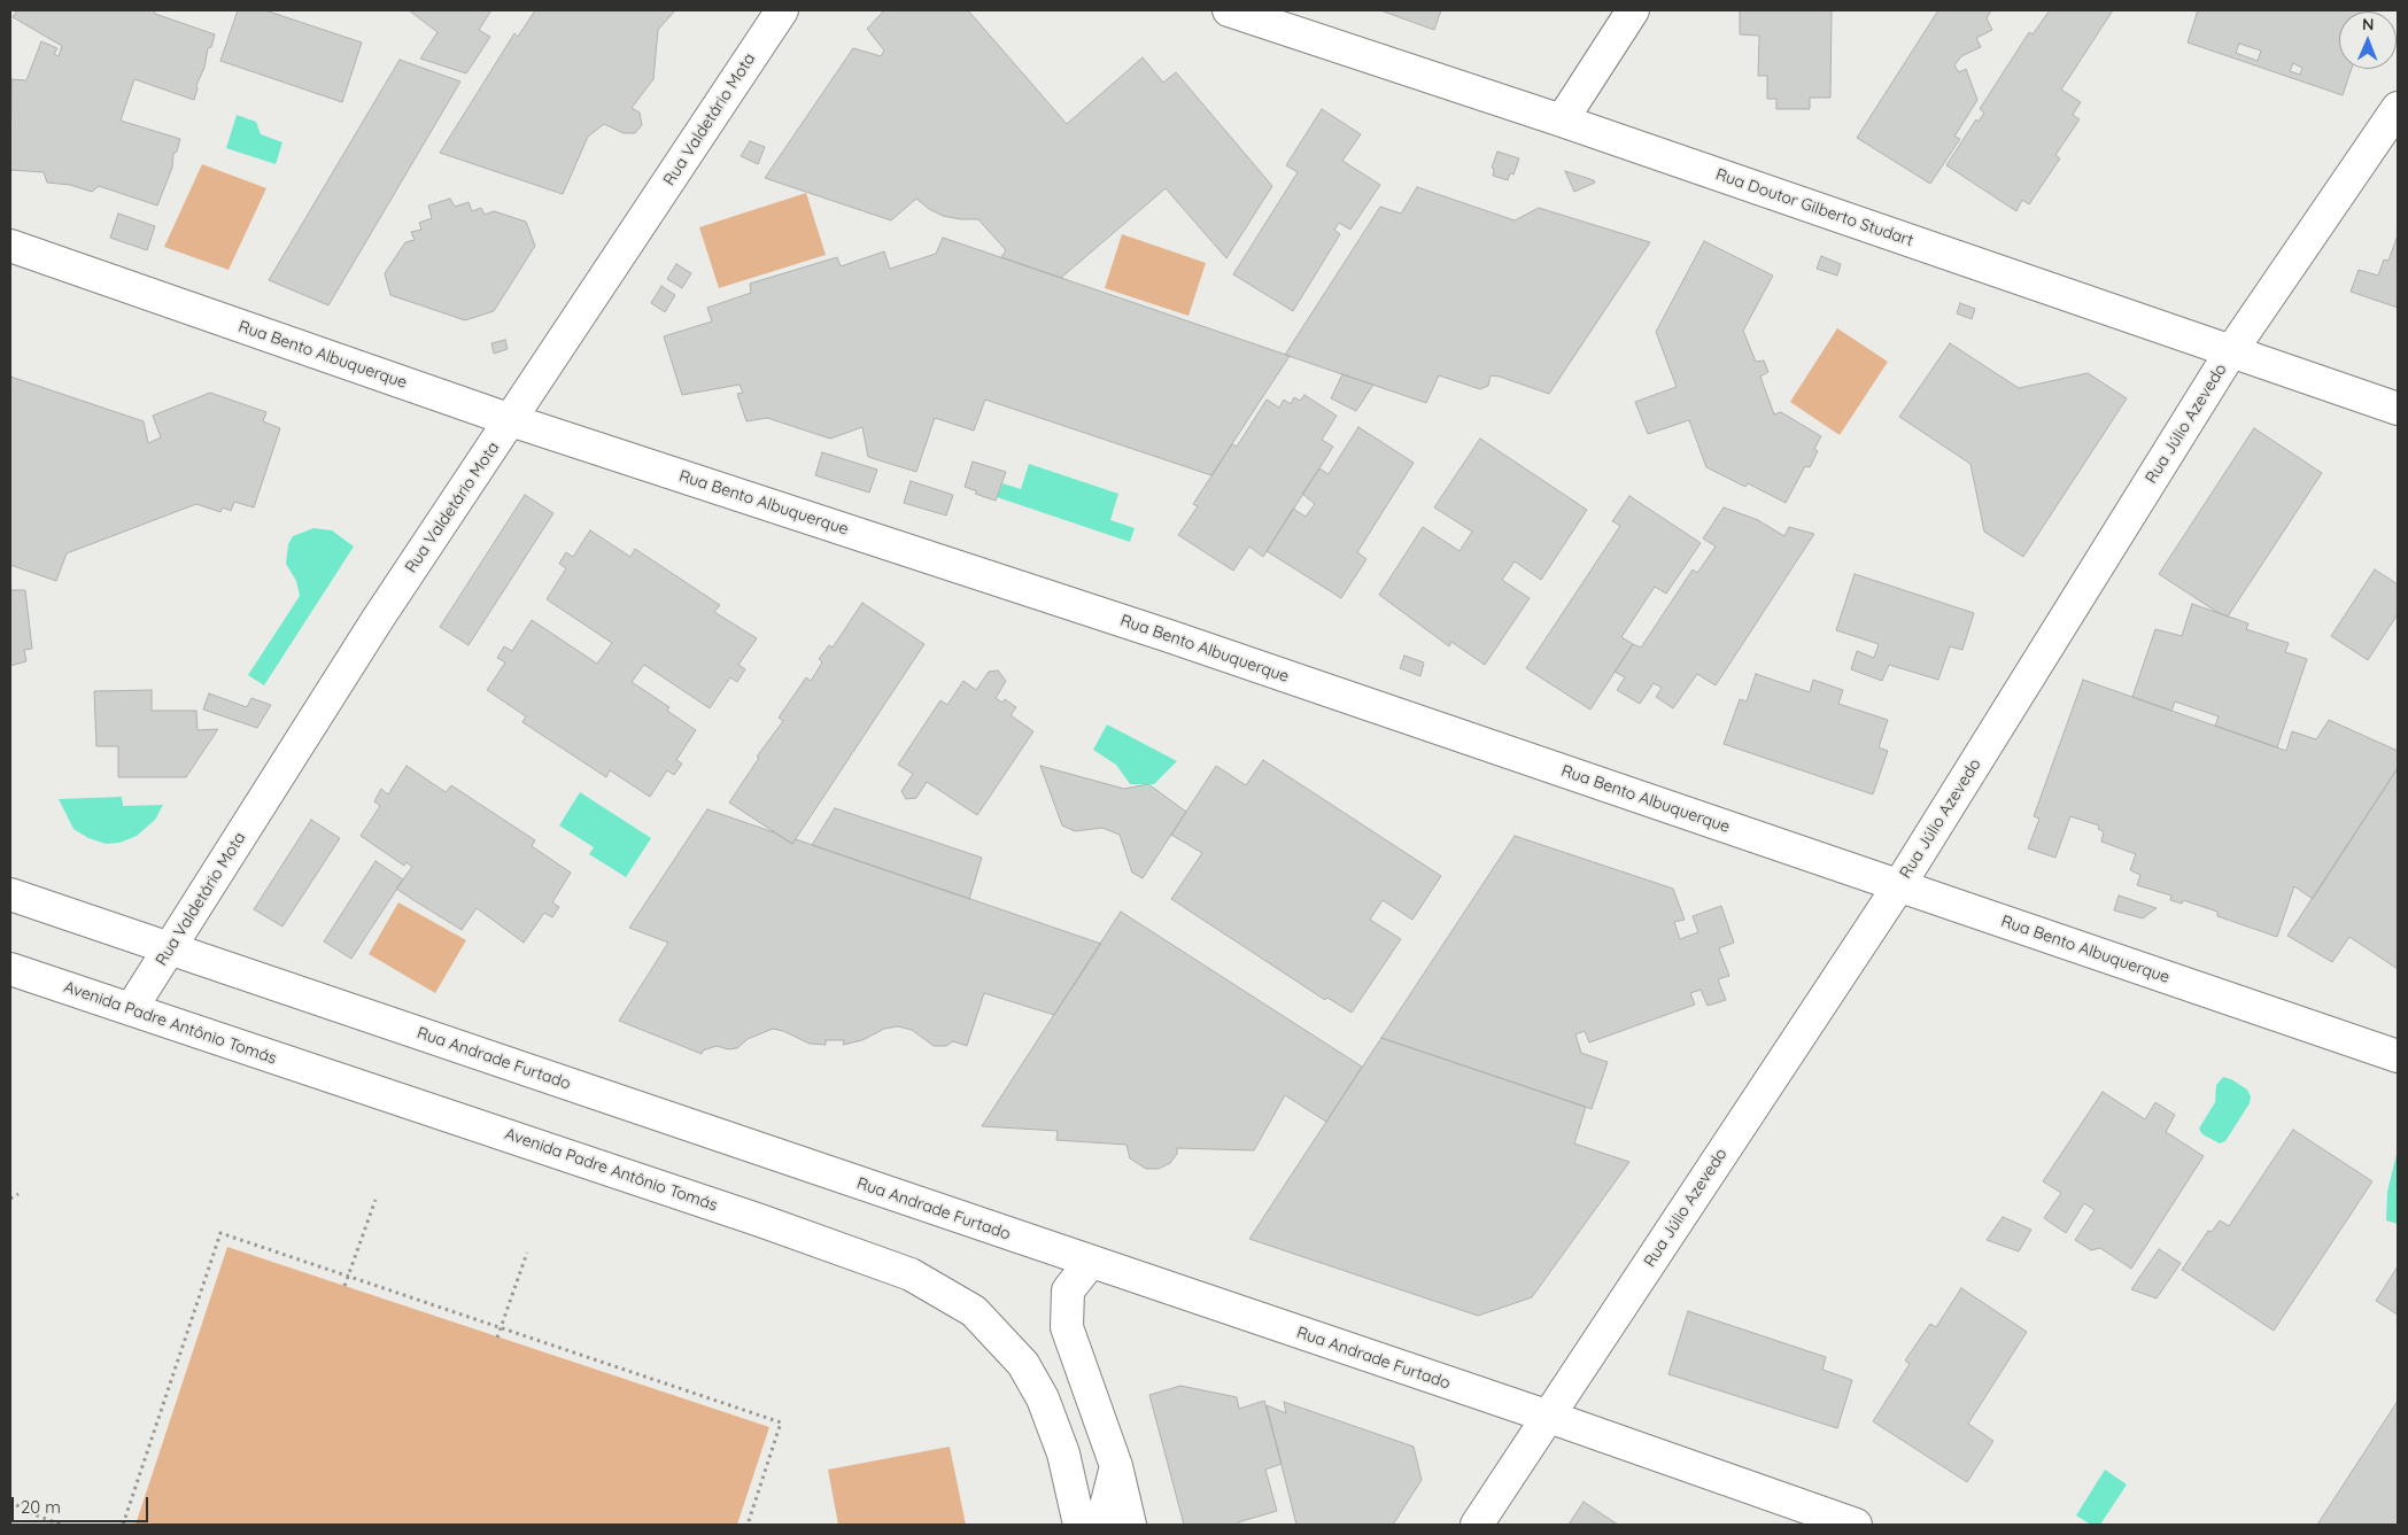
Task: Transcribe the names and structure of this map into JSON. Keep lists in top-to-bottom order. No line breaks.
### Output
{"streets":{"street":["Rua Valdetário Mota","Rua Doutor Gilberto Studart","Rua Bento Albuquerque","Rua Júlio Azevedo","Avenida Padre Antônio Tomás","Rua Andrade Furtado"]},"crossings":[["Rua Valdetário Mota","Rua Bento Albuquerque"],["Rua Valdetário Mota","Avenida Padre Antônio Tomás"],["Rua Valdetário Mota","Rua Andrade Furtado"],["Rua Doutor Gilberto Studart","Rua Júlio Azevedo"],["Rua Bento Albuquerque","Rua Júlio Azevedo"],["Rua Júlio Azevedo","Rua Andrade Furtado"]],"scale_bar":"20 m","north":"top"}
